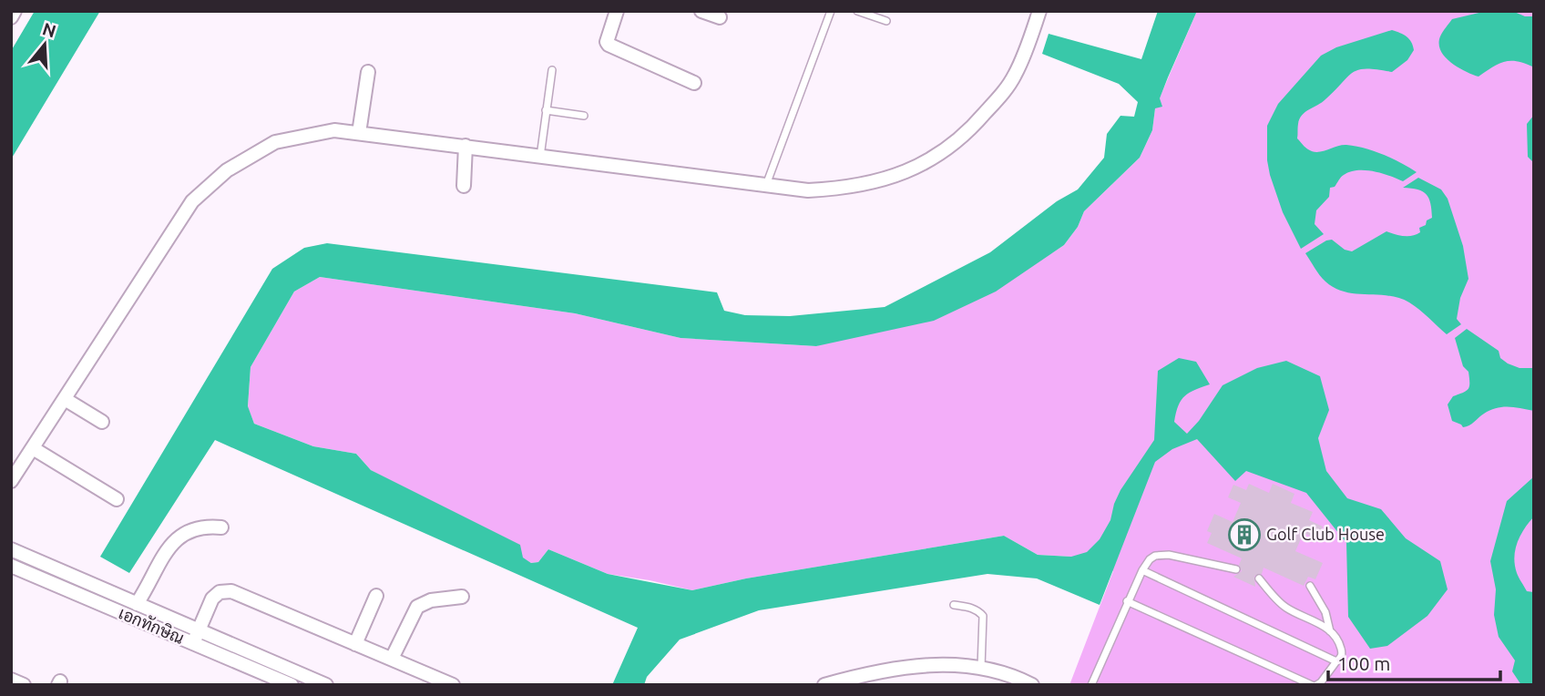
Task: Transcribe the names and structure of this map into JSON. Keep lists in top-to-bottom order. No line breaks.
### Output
{"streets":{"street":["เอกทักษิณ"]},"places":{"building":["Golf Club House"]},"scale_bar":"100 m","north":"top"}
